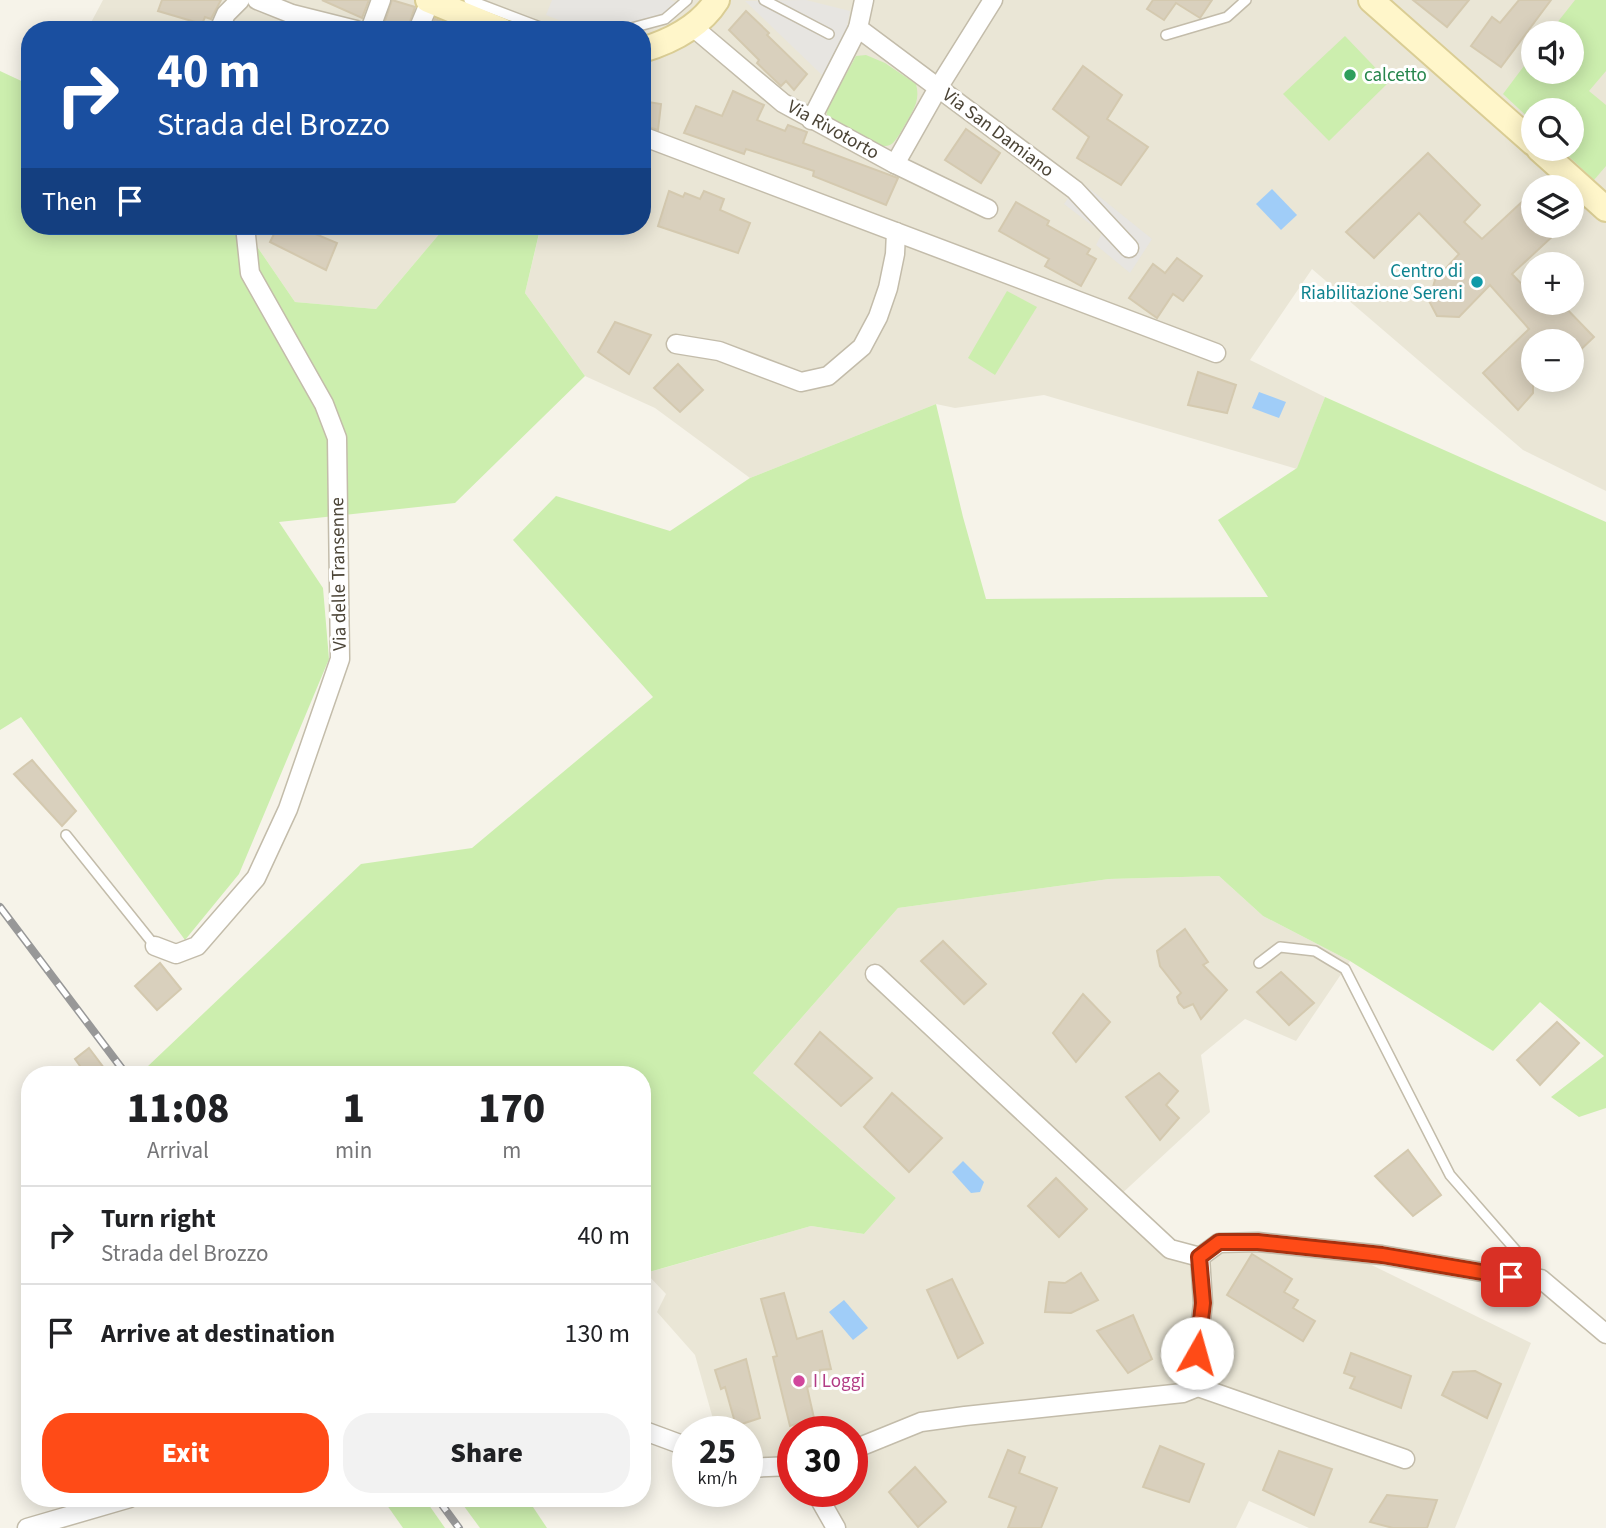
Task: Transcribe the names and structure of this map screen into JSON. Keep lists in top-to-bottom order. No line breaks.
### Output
{"streets":{"street":["Via Rivotorto","Via San Damiano","Via delle Transenne"]},"places":["calcetto","Centro di Riabilitazione Sereni","I Loggi"],"page":{"map_buttons":["+","−"],"turn":["40 m","Strada del Brozzo"],"then":"Then","eta":["11:08","Arrival","1","min","170","m"],"list":[{"name":"Turn right","note":"Strada del Brozzo","value":"40 m"},{"name":"Arrive at destination","value":"130 m"}],"buttons":["Exit","Share"],"speed":"25 km/h","limit":"30"}}
